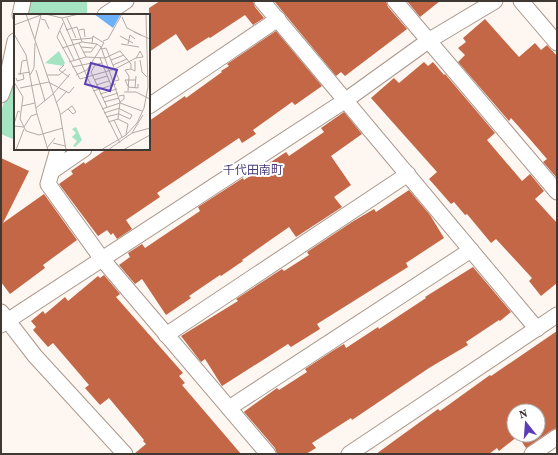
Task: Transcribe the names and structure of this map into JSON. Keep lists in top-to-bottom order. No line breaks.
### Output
{"districts":["千代田南町"],"north":"top"}
